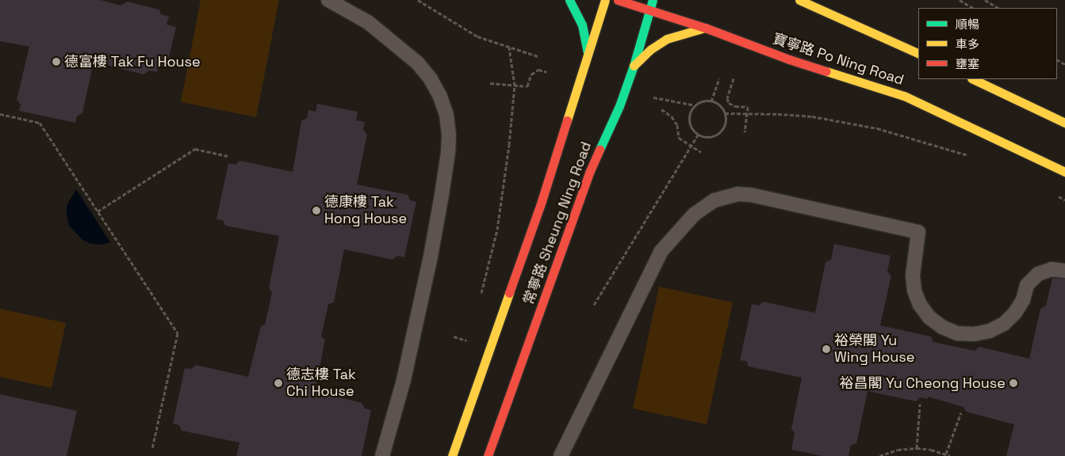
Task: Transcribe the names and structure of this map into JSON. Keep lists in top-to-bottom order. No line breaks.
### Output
{"streets":{"street":["寶寧路 Po Ning Road","常寧路 Sheung Ning Road"]},"crossings":[["寶寧路 Po Ning Road","常寧路 Sheung Ning Road"]],"places":["德富樓 Tak Fu House","德康樓 Tak Hong House","裕榮閣 Yu Wing House","德志樓 Tak Chi House","裕昌閣 Yu Cheong House"],"legend":["順暢","車多","壅塞"]}
